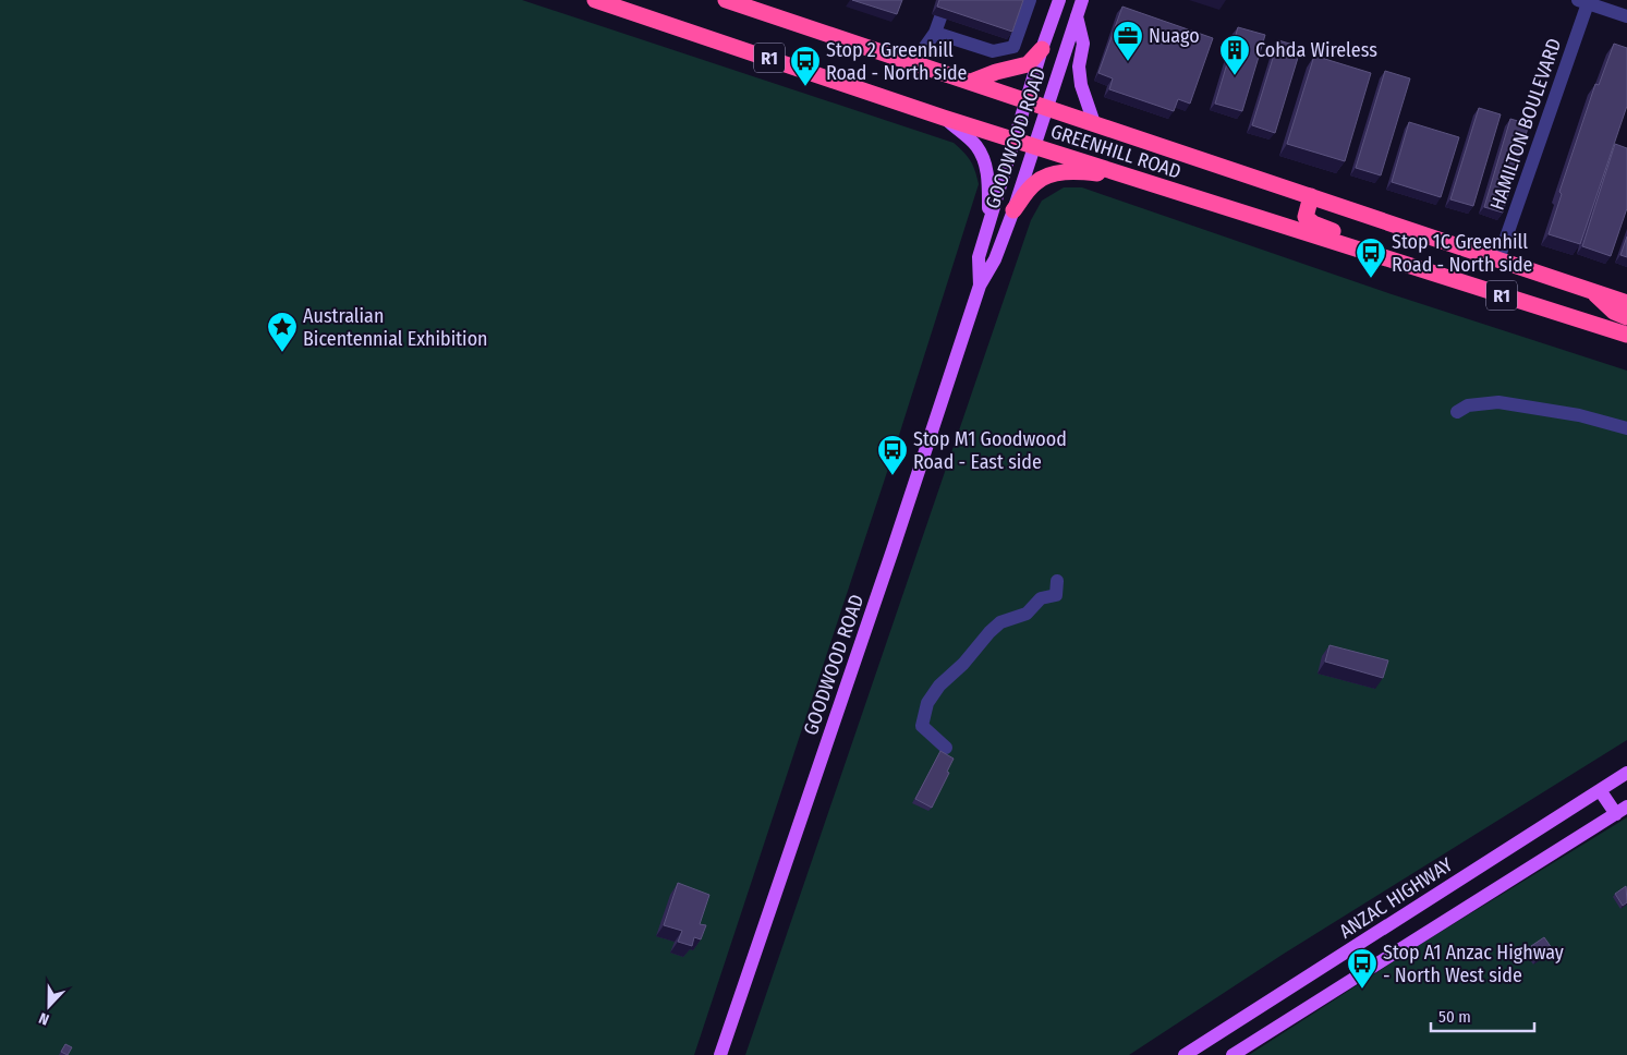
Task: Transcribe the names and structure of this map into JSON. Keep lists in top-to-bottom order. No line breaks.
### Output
{"streets":{"highway":["R1","GREENHILL ROAD"],"main road":["GOODWOOD ROAD","ANZAC HIGHWAY"],"street":["HAMILTON BOULEVARD"]},"crossings":[["HAMILTON BOULEVARD","GREENHILL ROAD"],["GOODWOOD ROAD","GREENHILL ROAD"]],"places":{"office":["Nuago"],"building":["Cohda Wireless"],"bus stop":["Stop 2 Greenhill Road - North side","Stop 1C Greenhill Road - North side","Stop M1 Goodwood Road - East side","Stop A1 Anzac Highway - North West side"],"place":["Australian Bicentennial Exhibition"]},"scale_bar":"50 m","north":"bottom"}
